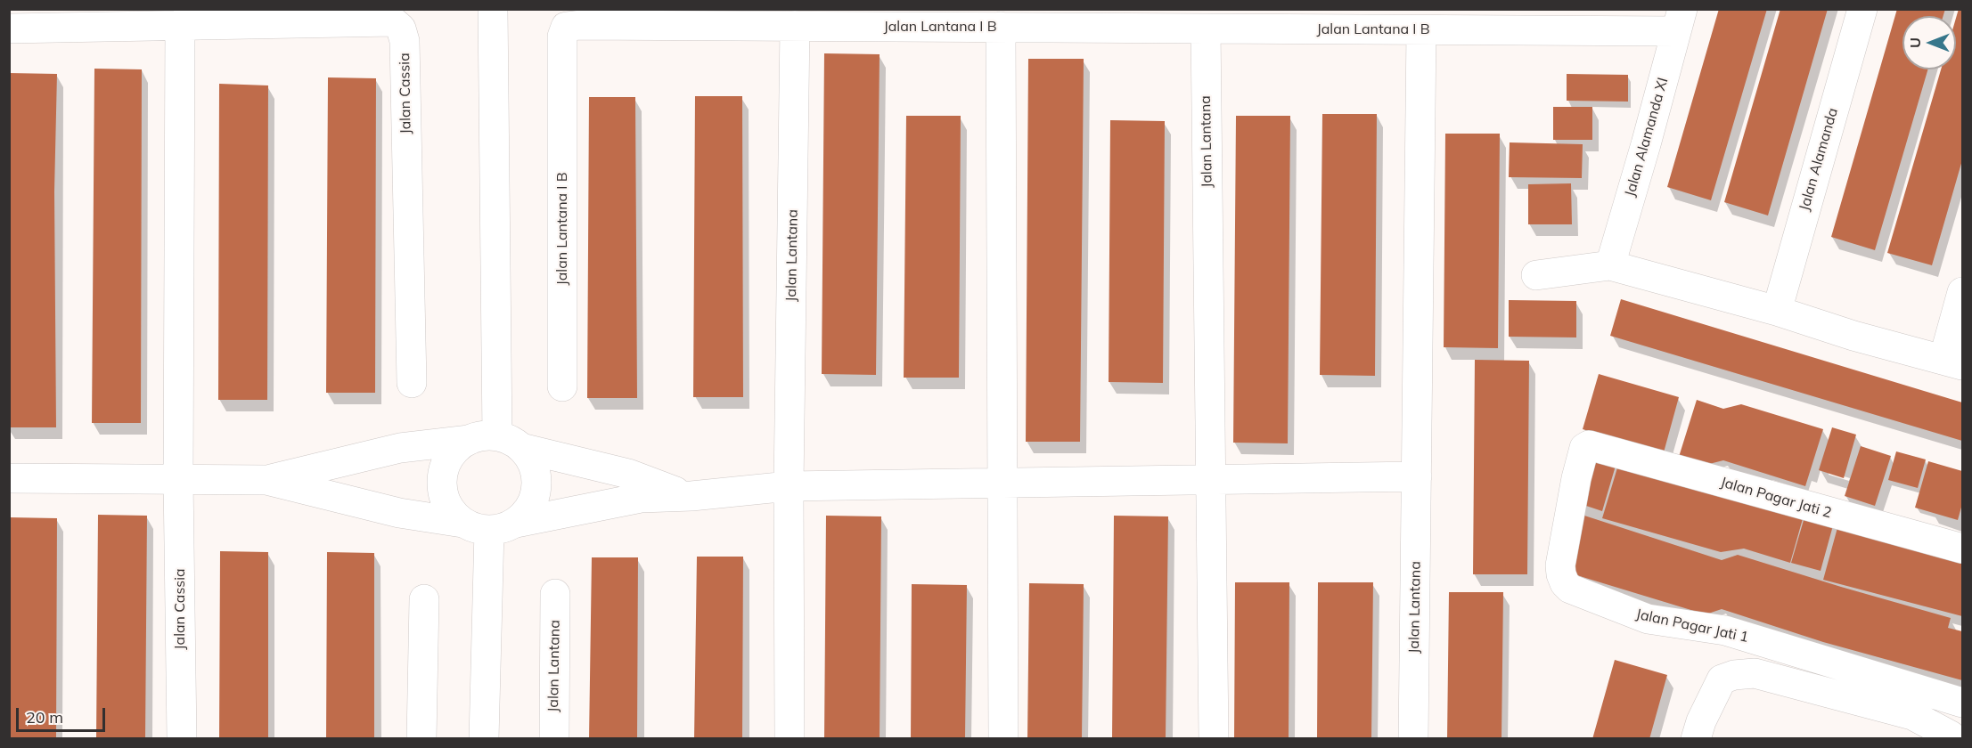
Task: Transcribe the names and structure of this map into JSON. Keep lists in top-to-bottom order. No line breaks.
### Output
{"streets":{"street":["Jalan Lantana I B","Jalan Cassia","Jalan Alamanda XI","Jalan Lantana","Jalan Alamanda","Jalan Pagar Jati 2","Jalan Pagar Jati 1"]},"crossings":[["Jalan Lantana I B","Jalan Alamanda XI"],["Jalan Lantana I B","Jalan Lantana"],["Jalan Pagar Jati 2","Jalan Pagar Jati 1"]],"scale_bar":"20 m","north":"left"}
